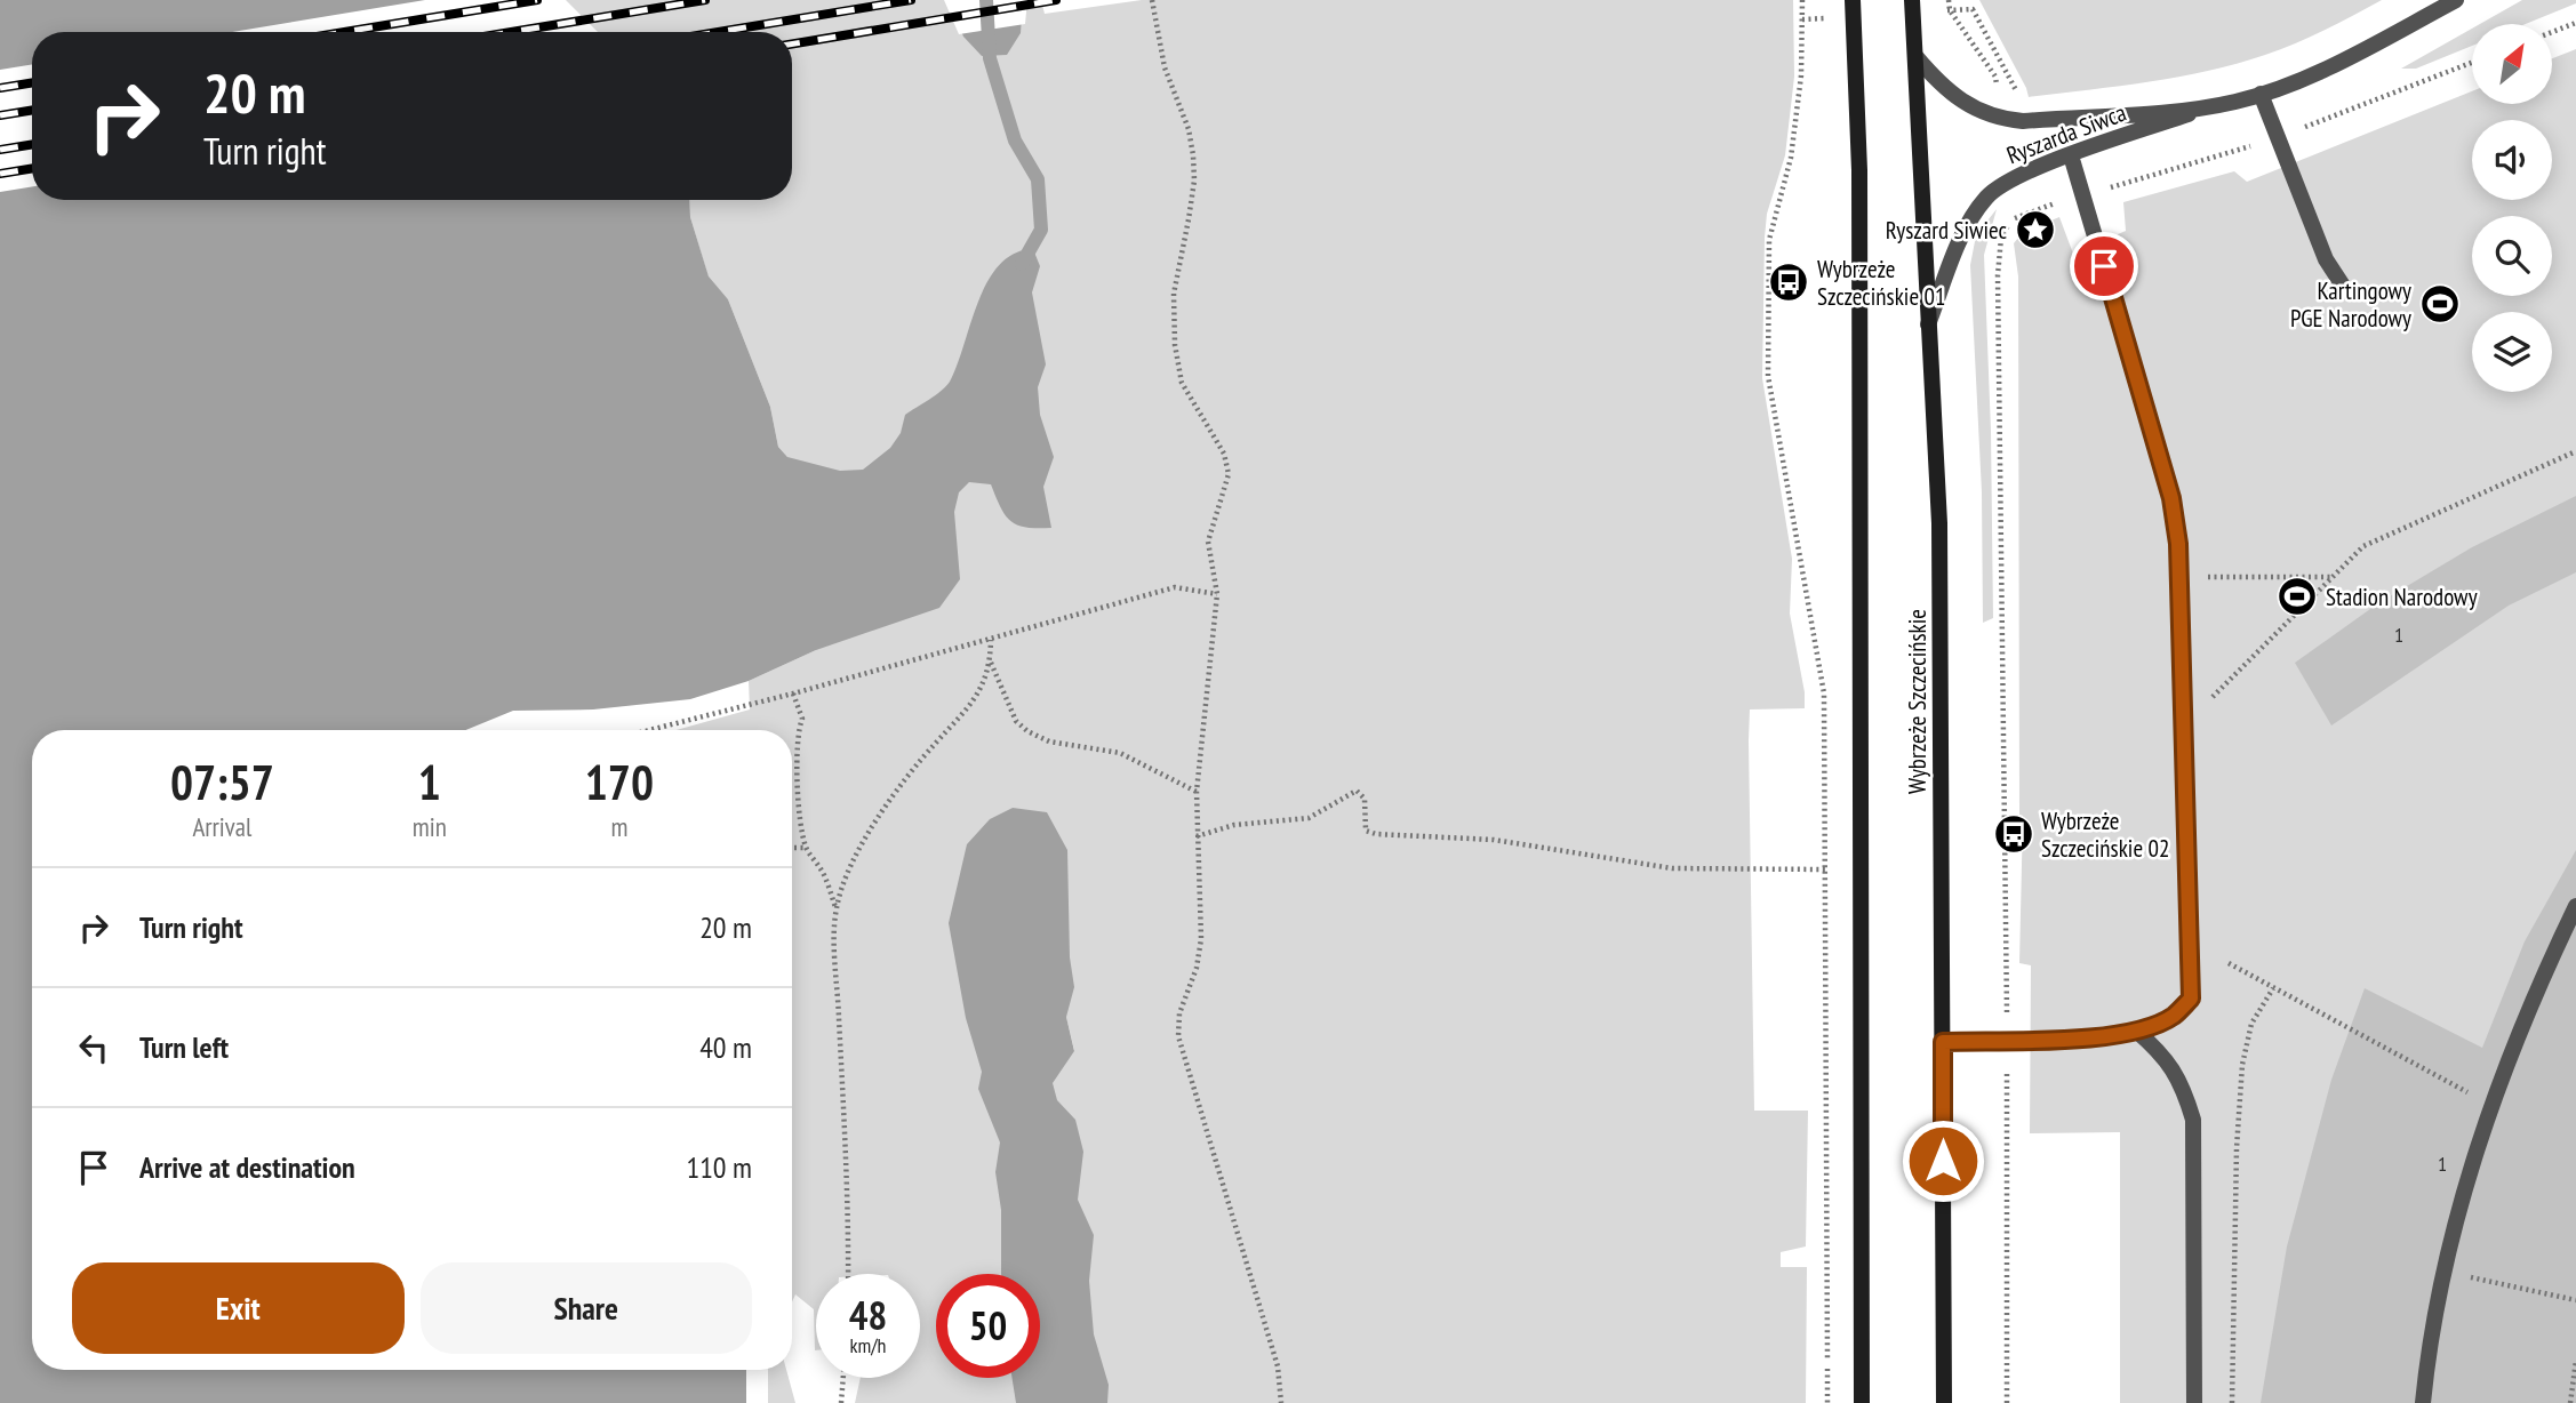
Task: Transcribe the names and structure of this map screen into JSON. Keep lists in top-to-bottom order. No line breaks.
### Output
{"streets":{"main road":["Wybrzeże Szczecińskie"],"street":["Ryszarda Siwca"]},"crossings":[["Ryszarda Siwca","Wybrzeże Szczecińskie"]],"places":{"place":["Ryszard Siwiec"],"bus stop":["Wybrzeże Szczecińskie 01","Wybrzeże Szczecińskie 02"],"sports":["Kartingowy PGE Narodowy","Stadion Narodowy"]},"house_numbers":["1","1"],"north":"top right","page":{"turn":["20 m","Turn right"],"eta":["07:57","Arrival","1","min","170","m"],"list":[{"name":"Turn right","value":"20 m"},{"name":"Turn left","value":"40 m"},{"name":"Arrive at destination","value":"110 m"}],"buttons":["Exit","Share"],"speed":"48 km/h","limit":"50"}}
